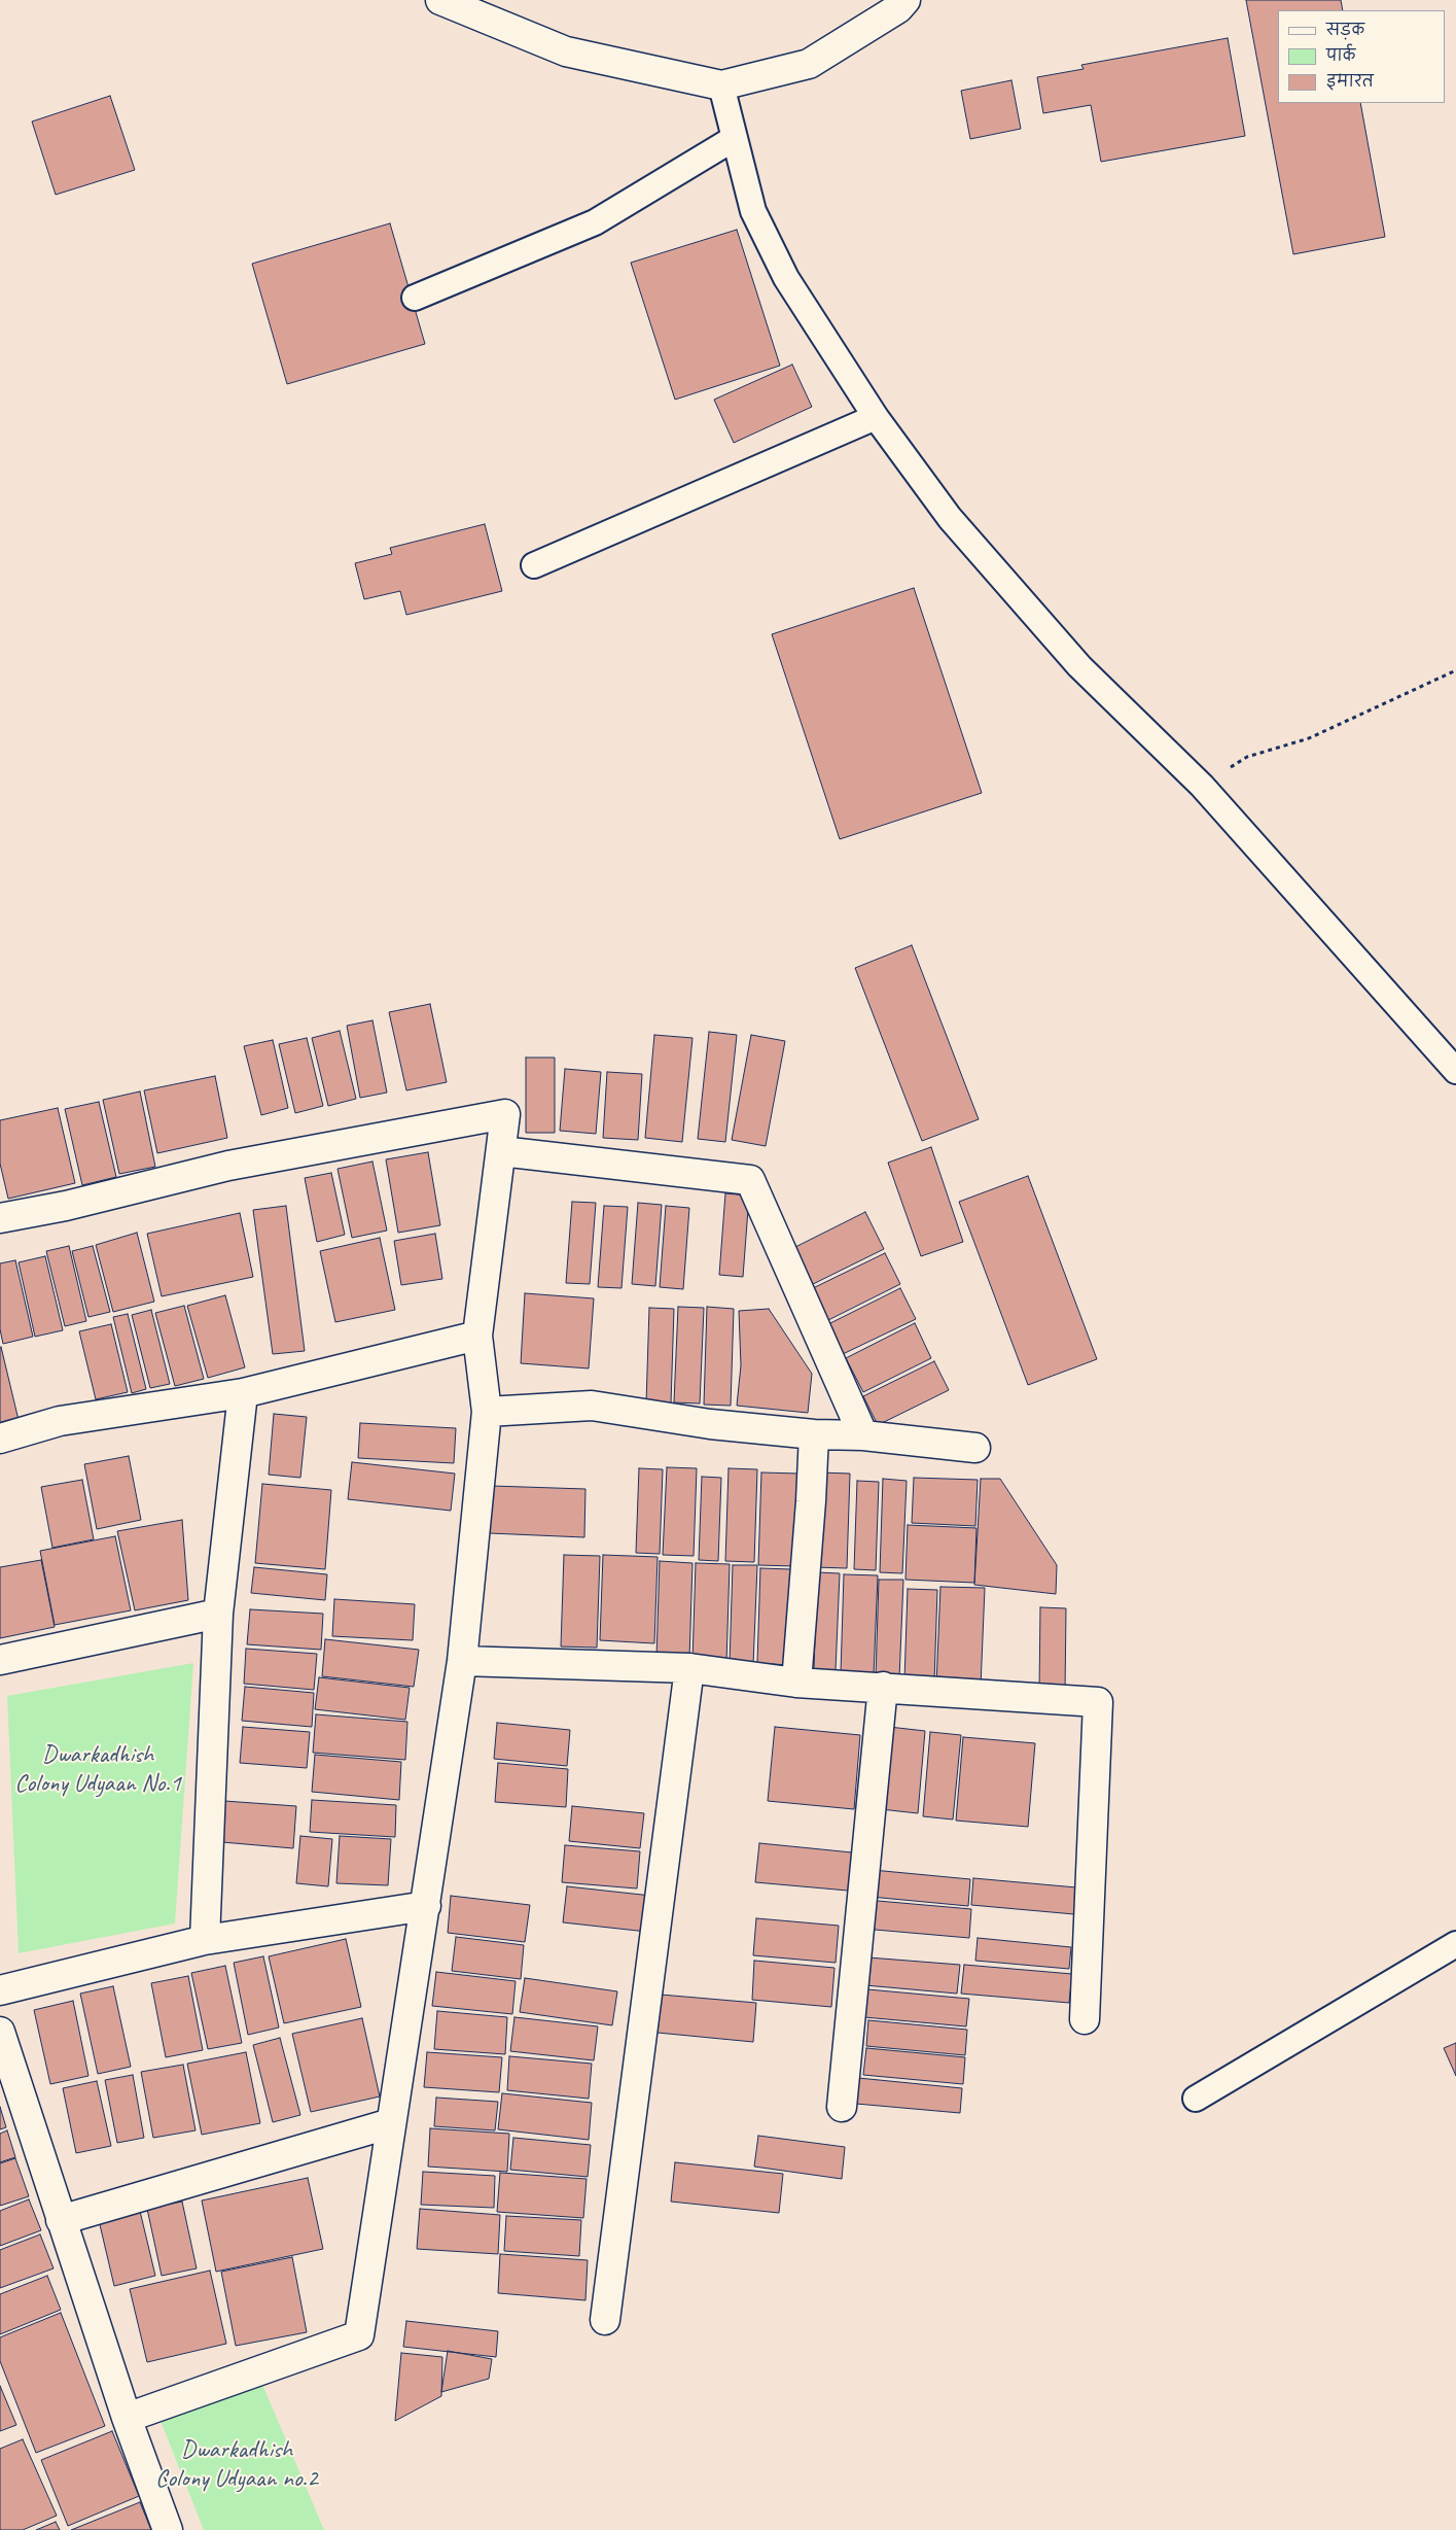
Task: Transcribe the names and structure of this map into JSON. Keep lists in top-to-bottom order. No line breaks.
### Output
{"parks":["Dwarkadhish Colony Udyaan No.1","Dwarkadhish Colony Udyaan no.2"],"legend":["सड़क","पार्क","इमारत"]}
